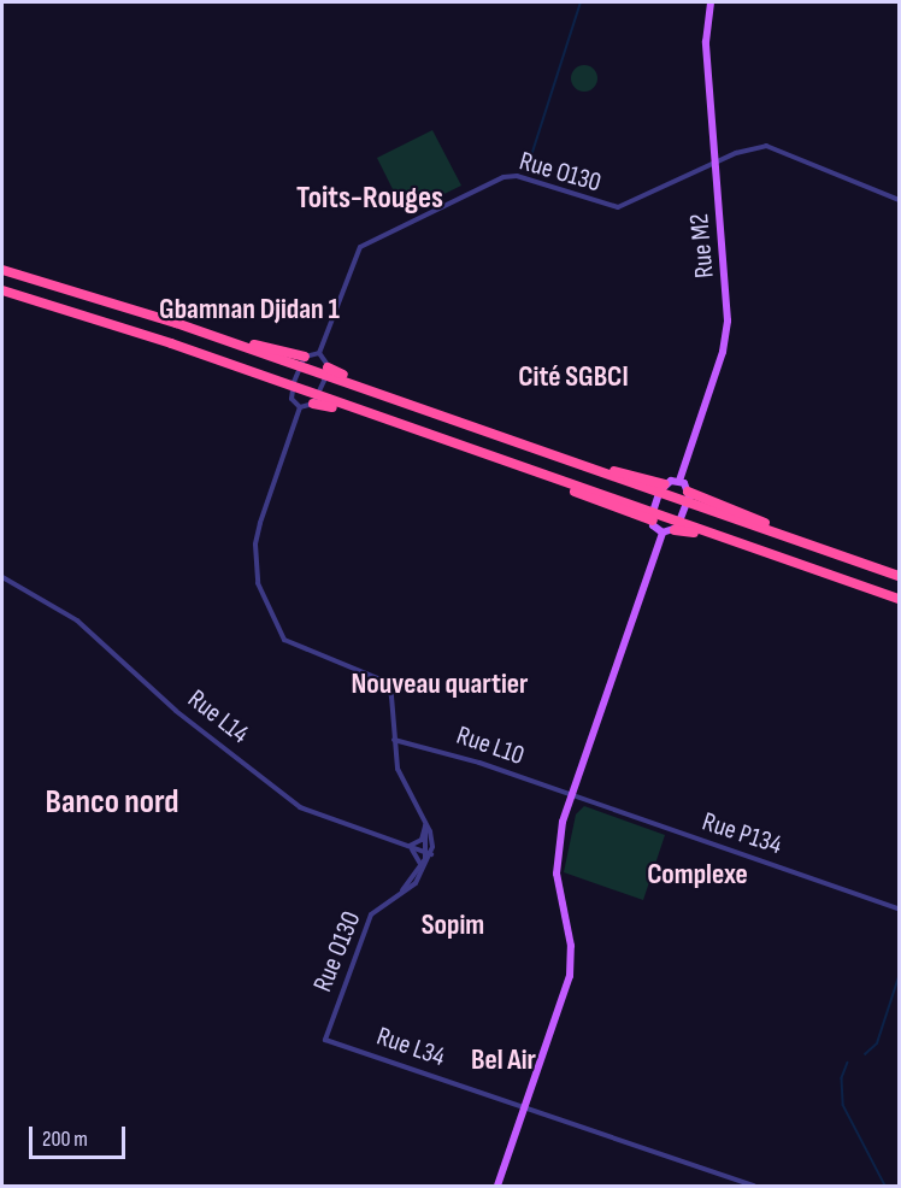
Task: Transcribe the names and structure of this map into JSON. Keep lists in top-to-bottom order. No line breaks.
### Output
{"streets":{"main road":["Rue M2"],"street":["Rue O130","Rue L14","Rue L10","Rue P134","Rue L34"]},"crossings":[["Rue O130","Rue M2"],["Rue O130","Rue L14"],["Rue O130","Rue L10"],["Rue O130","Rue L34"],["Rue L10","Rue P134"]],"districts":["Toits-Rouges","Gbamnan Djidan 1","Cité SGBCI","Nouveau quartier","Banco nord","Complexe","Sopim","Bel Air"],"scale_bar":"200 m"}
